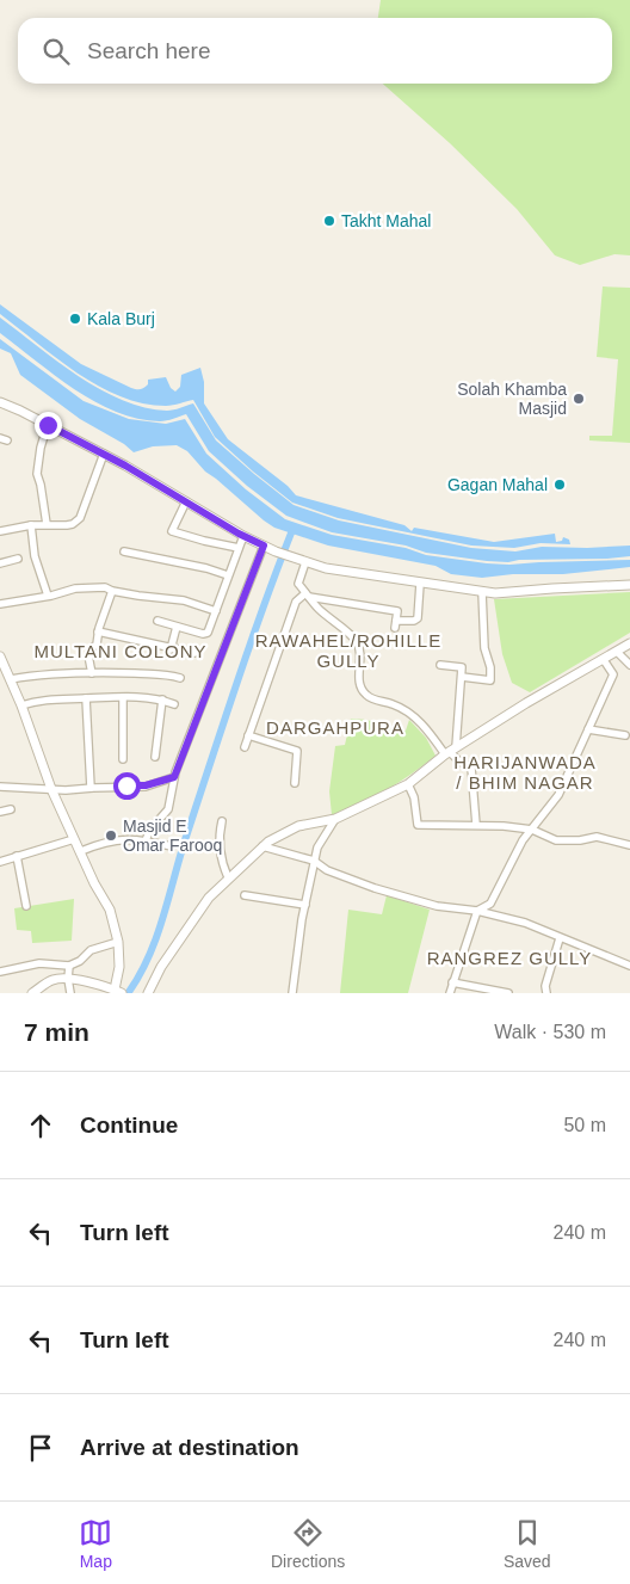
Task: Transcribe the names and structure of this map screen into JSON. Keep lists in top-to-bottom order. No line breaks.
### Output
{"districts":["RAWAHEL/ROHILLE GULLY","MULTANI COLONY","DARGAHPURA","HARIJANWADA / BHIM NAGAR","RANGREZ GULLY"],"places":["Takht Mahal","Kala Burj","Solah Khamba Masjid","Gagan Mahal","Masjid E Omar Farooq"],"page":{"search":"Search here","heading":["7 min","Walk · 530 m"],"list":[["Continue","50 m"],["Turn left","240 m"],["Turn left","240 m"],"Arrive at destination"],"nav":["Map","Directions","Saved"]}}
